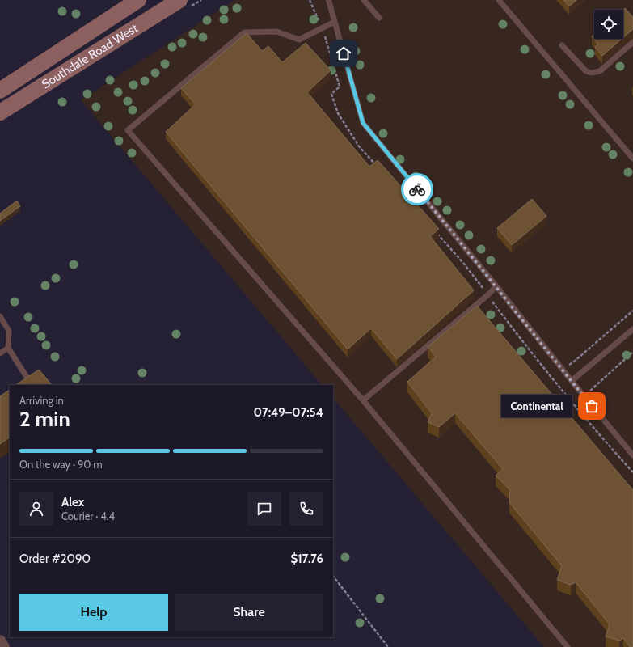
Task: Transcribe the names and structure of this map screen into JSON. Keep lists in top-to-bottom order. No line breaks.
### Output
{"streets":{"main road":["Southdale Road West"]},"places":["Continental"],"page":{"heading":["2 min","Arriving in","07:49–07:54"],"panel":["Alex","Courier · 4.4","Order #2090","$17.76"],"bubble":"Continental","bar":"On the way · 90 m","buttons":["Help","Share"]}}
